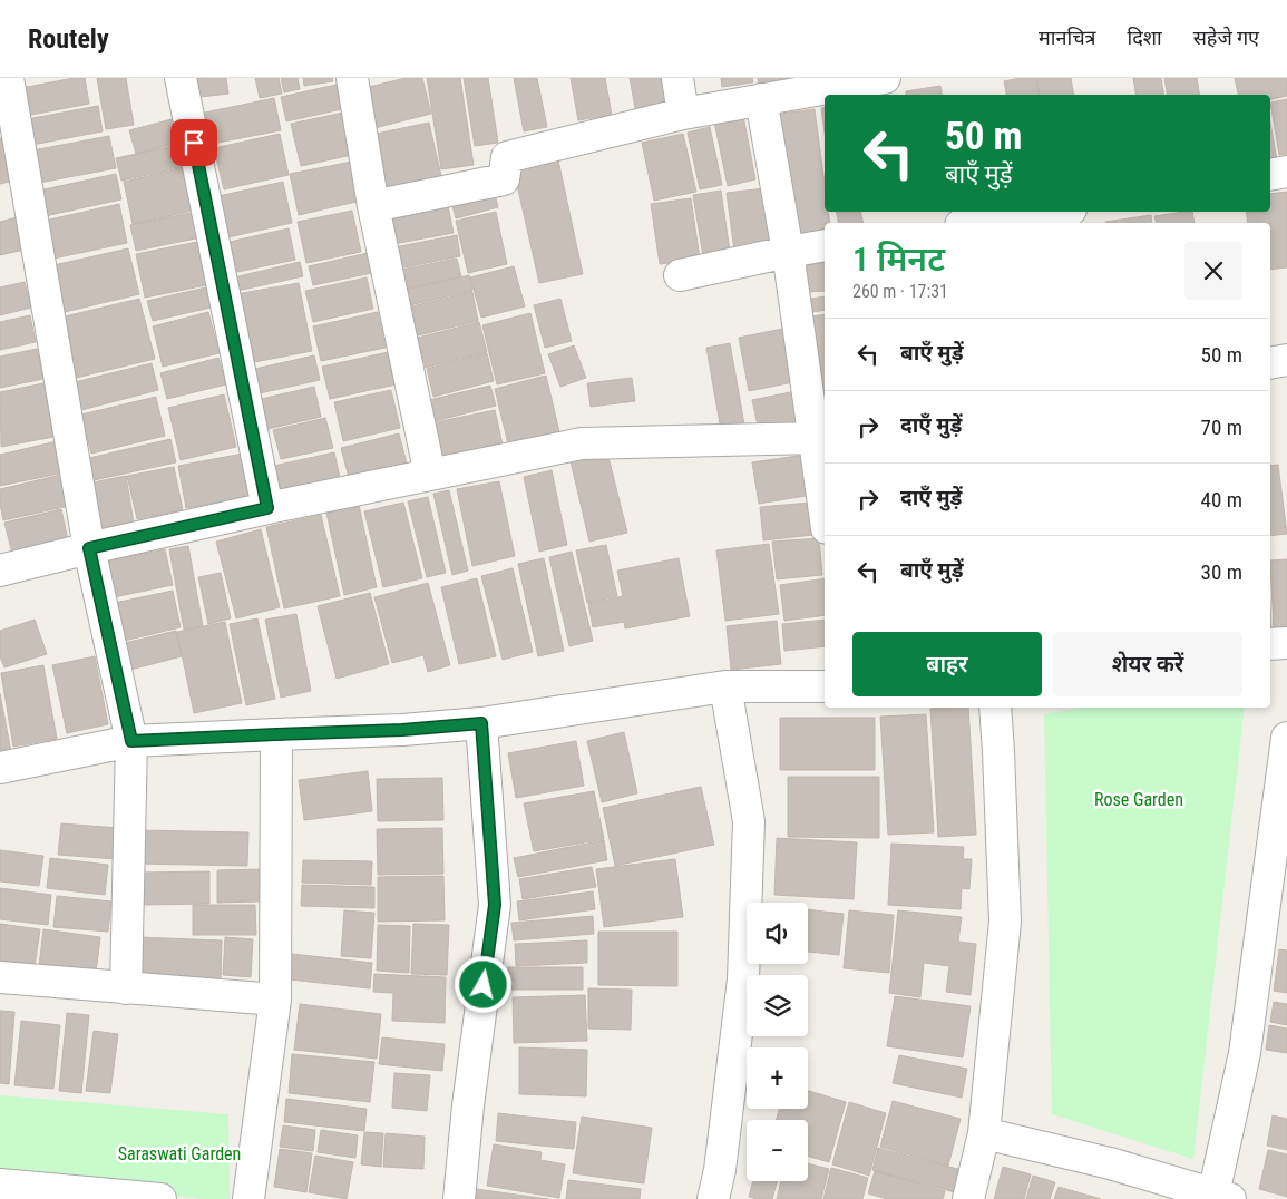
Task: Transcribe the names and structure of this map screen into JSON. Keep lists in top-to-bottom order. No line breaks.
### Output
{"parks":["Rose Garden","Saraswati Garden"],"page":{"header":"Routely","nav":["मानचित्र","दिशा","सहेजे गए"],"turn":["50 m","बाएँ मुड़ें"],"heading":["1 मिनट","260 m · 17:31"],"list":[{"name":"बाएँ मुड़ें","value":"50 m"},{"name":"दाएँ मुड़ें","value":"70 m"},{"name":"दाएँ मुड़ें","value":"40 m"},{"name":"बाएँ मुड़ें","value":"30 m"}],"buttons":["बाहर","शेयर करें"],"map_buttons":["+","−"]}}
